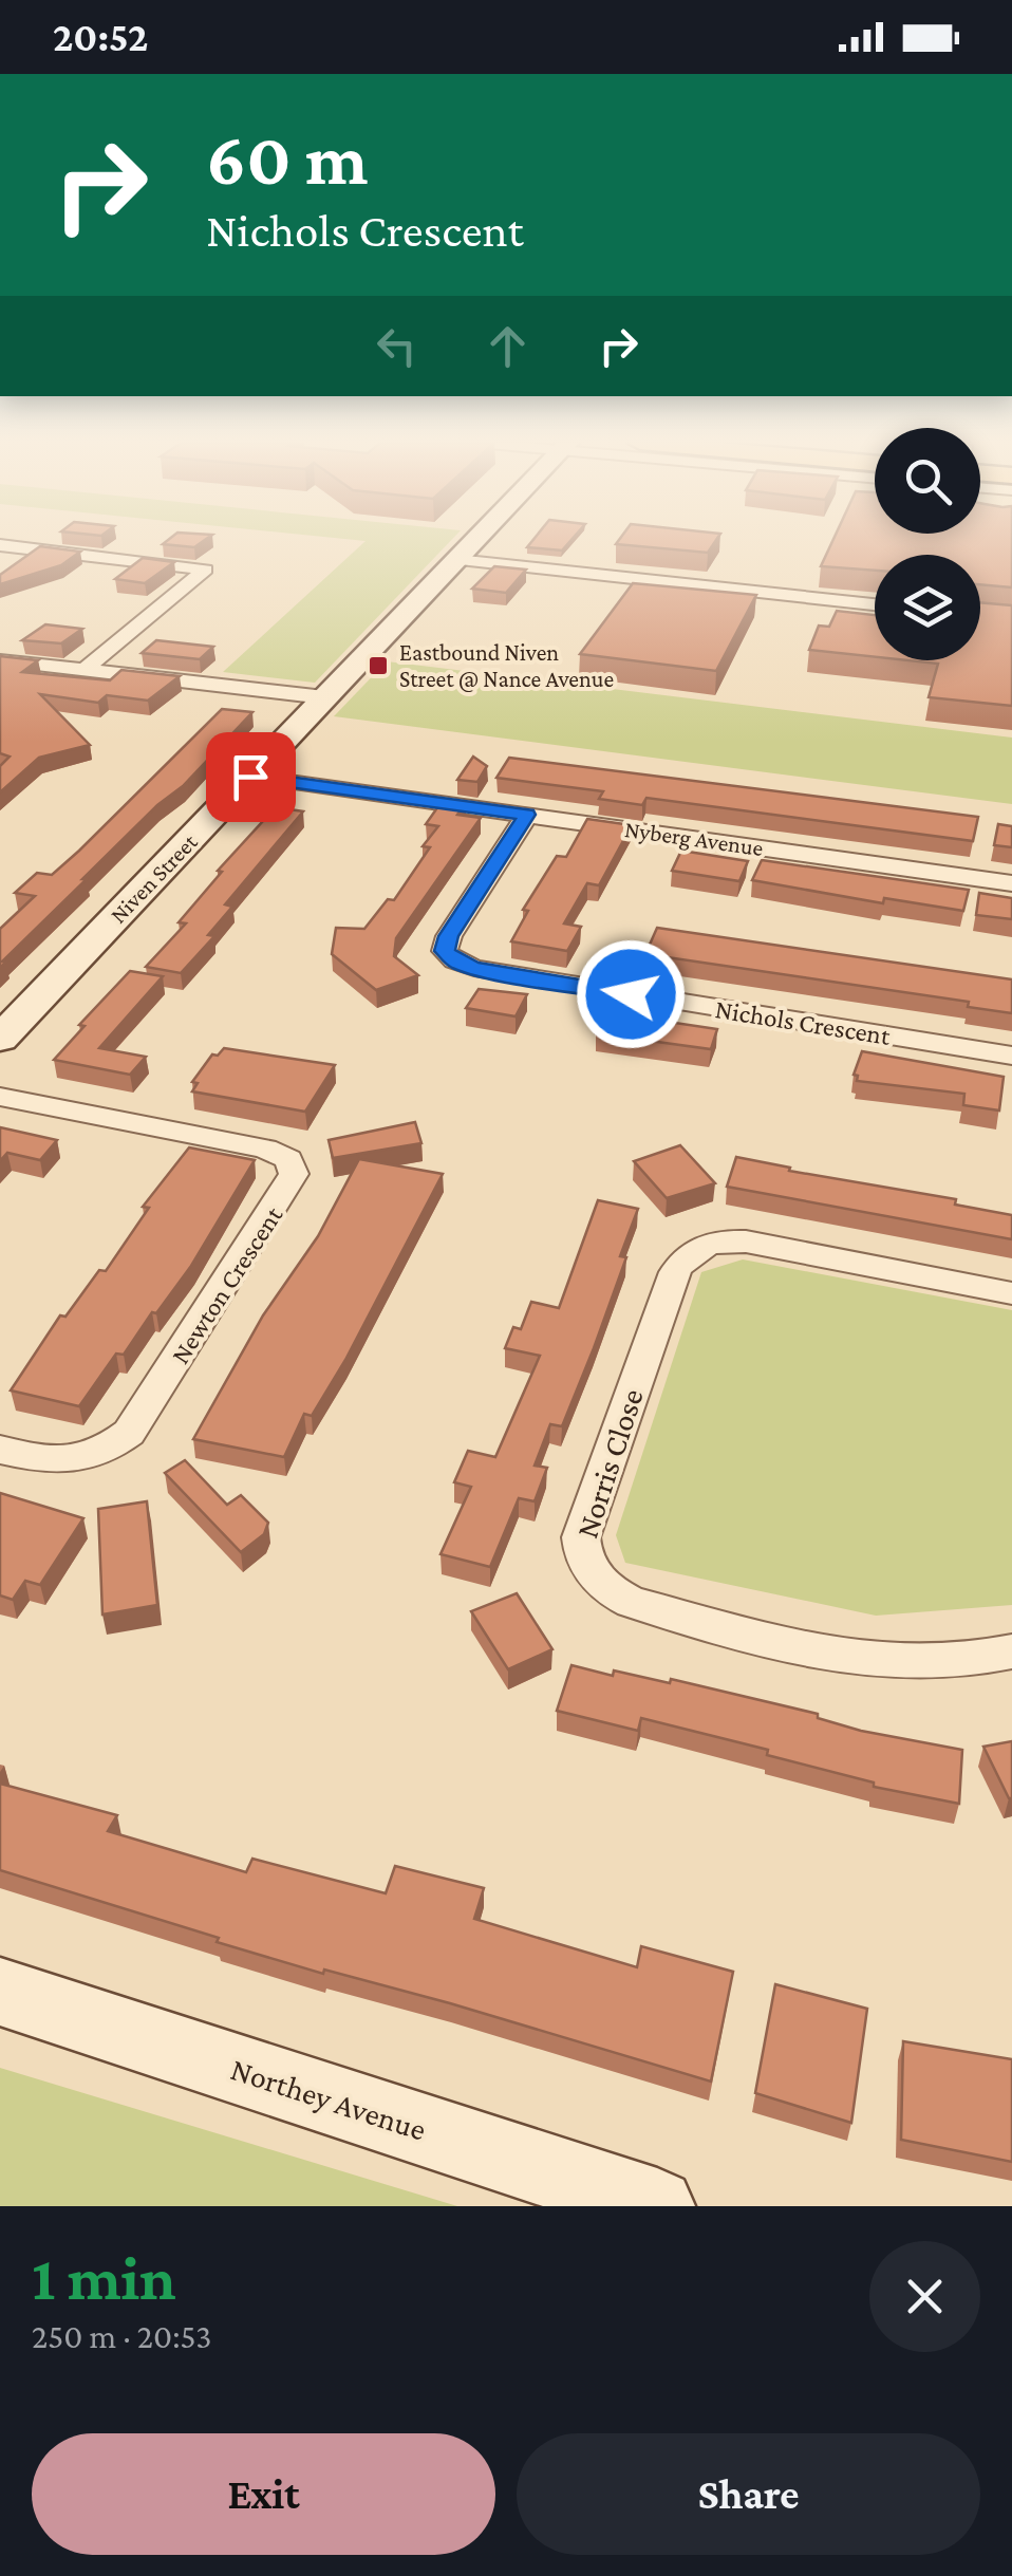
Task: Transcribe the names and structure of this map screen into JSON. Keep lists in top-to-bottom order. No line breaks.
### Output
{"streets":{"street":["Nyberg Avenue","Niven Street","Nichols Crescent","Newton Crescent","Norris Close","Northey Avenue"]},"crossings":[["Nyberg Avenue","Niven Street"],["Nyberg Avenue","Nichols Crescent"]],"places":{"transit":["Eastbound Niven Street @ Nance Avenue"]},"page":{"status":"20:52","turn":["60 m","Nichols Crescent"],"heading":["1 min","250 m · 20:53"],"buttons":["Exit","Share"]}}
